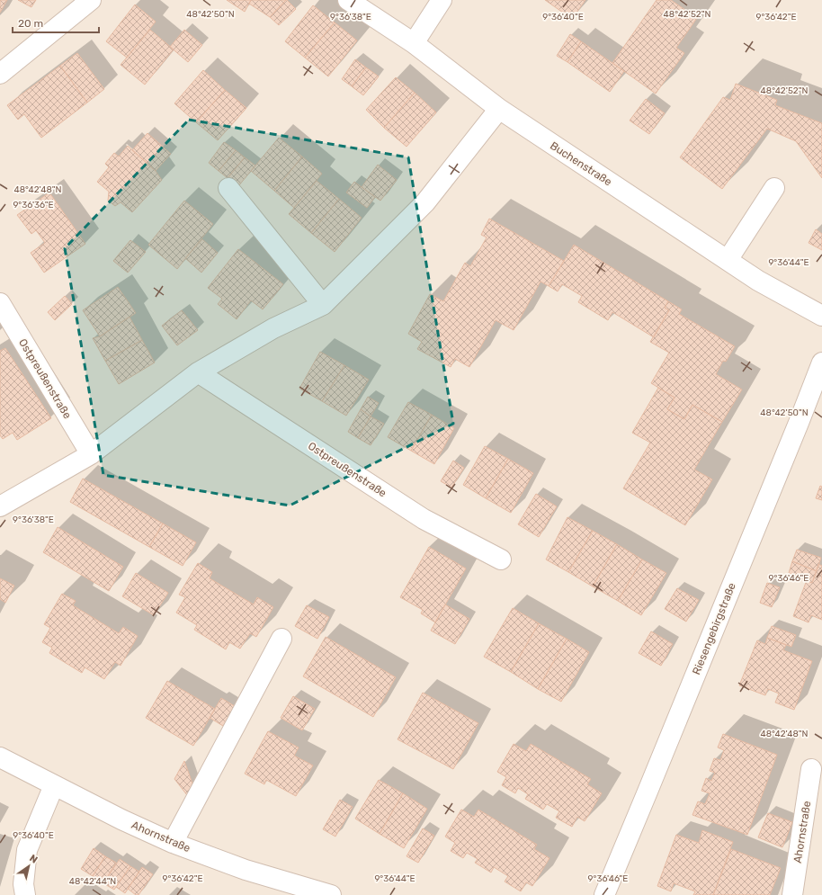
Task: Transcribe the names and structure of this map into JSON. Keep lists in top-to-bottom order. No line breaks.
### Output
{"streets":{"street":["Buchenstraße","Ostpreußenstraße","Riesengebirgstraße","Ahornstraße"]},"scale_bar":"20 m","north":"top right","coordinates":["48°42'50\"N","48°42'52\"N","9°36'38\"E","9°36'40\"E","9°36'42\"E","48°42'48\"N","9°36'36\"E","9°36'44\"E","9°36'46\"E","48°42'44\"N"]}
